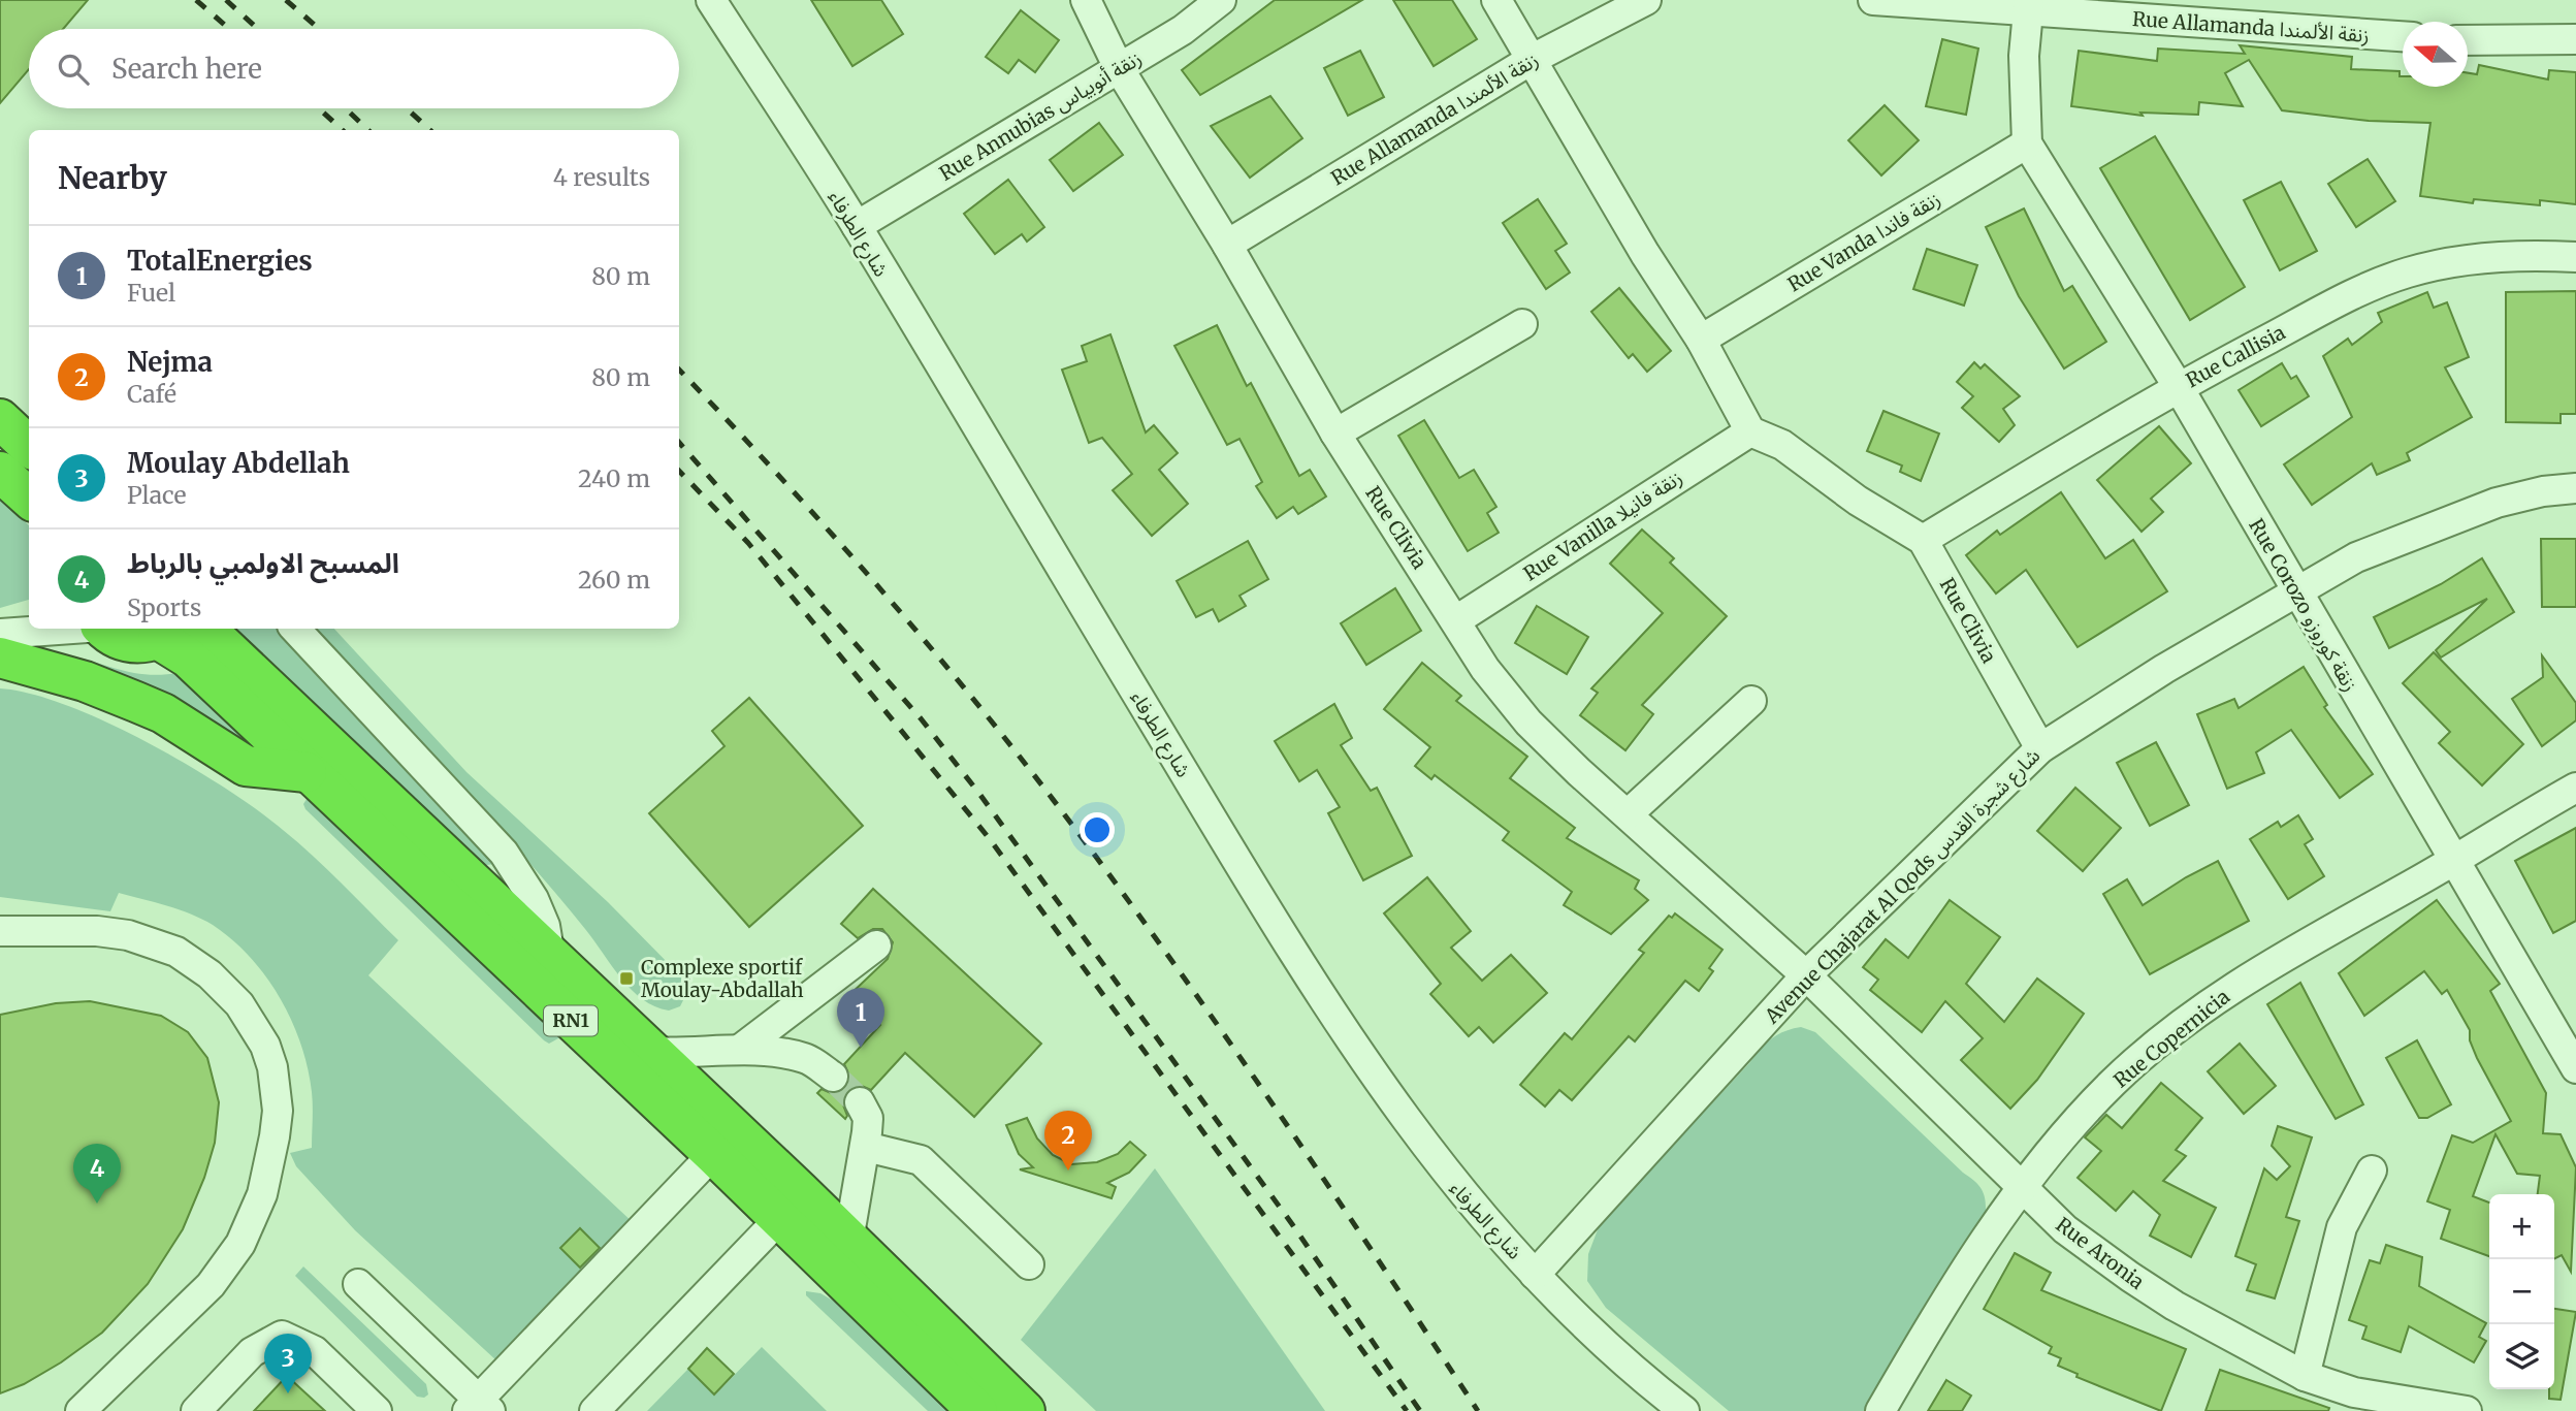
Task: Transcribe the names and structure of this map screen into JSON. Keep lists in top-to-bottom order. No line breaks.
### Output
{"streets":{"highway":["RN1"],"street":["Rue Allamanda زنقة الألمندا","Rue Annubias زنقة أنوبياس","شارع الطرفاء","Rue Vanda زنقة فاندا","Rue Callisia","Rue Vanilla زنقة فانيلا","Rue Clivia","Rue Corozo زنقة كوروزو","Avenue Chajarat Al Qods شارع شجرة القدس","Rue Copernicia","Rue Aronia"]},"crossings":[["Rue Allamanda زنقة الألمندا","Rue Clivia"],["Rue Annubias زنقة أنوبياس","شارع الطرفاء"],["Rue Annubias زنقة أنوبياس","Rue Clivia"],["شارع الطرفاء","Avenue Chajarat Al Qods شارع شجرة القدس"],["Rue Vanda زنقة فاندا","Rue Corozo زنقة كوروزو"],["Rue Callisia","Rue Clivia"],["Rue Callisia","Rue Corozo زنقة كوروزو"],["Rue Vanilla زنقة فانيلا","Rue Clivia"],["Rue Clivia","Avenue Chajarat Al Qods شارع شجرة القدس"],["Rue Clivia","Rue Aronia"],["Rue Corozo زنقة كوروزو","Avenue Chajarat Al Qods شارع شجرة القدس"],["Rue Corozo زنقة كوروزو","Rue Copernicia"],["Avenue Chajarat Al Qods شارع شجرة القدس","Rue Aronia"],["Rue Copernicia","Rue Aronia"]],"places":{"transit":["Complexe sportif Moulay-Abdallah"]},"north":"left","page":{"search":"Search here","heading":["Nearby","4 results"],"list":[{"mark":"1","name":"TotalEnergies","note":"Fuel","value":"80 m"},{"mark":"2","name":"Nejma","note":"Café","value":"80 m"},{"mark":"3","name":"Moulay Abdellah","note":"Place","value":"240 m"},{"mark":"4","name":"المسبح الاولمبي بالرباط","note":"Sports","value":"260 m"}],"pins":["1","2","4","3"],"map_buttons":["+","−"]}}
